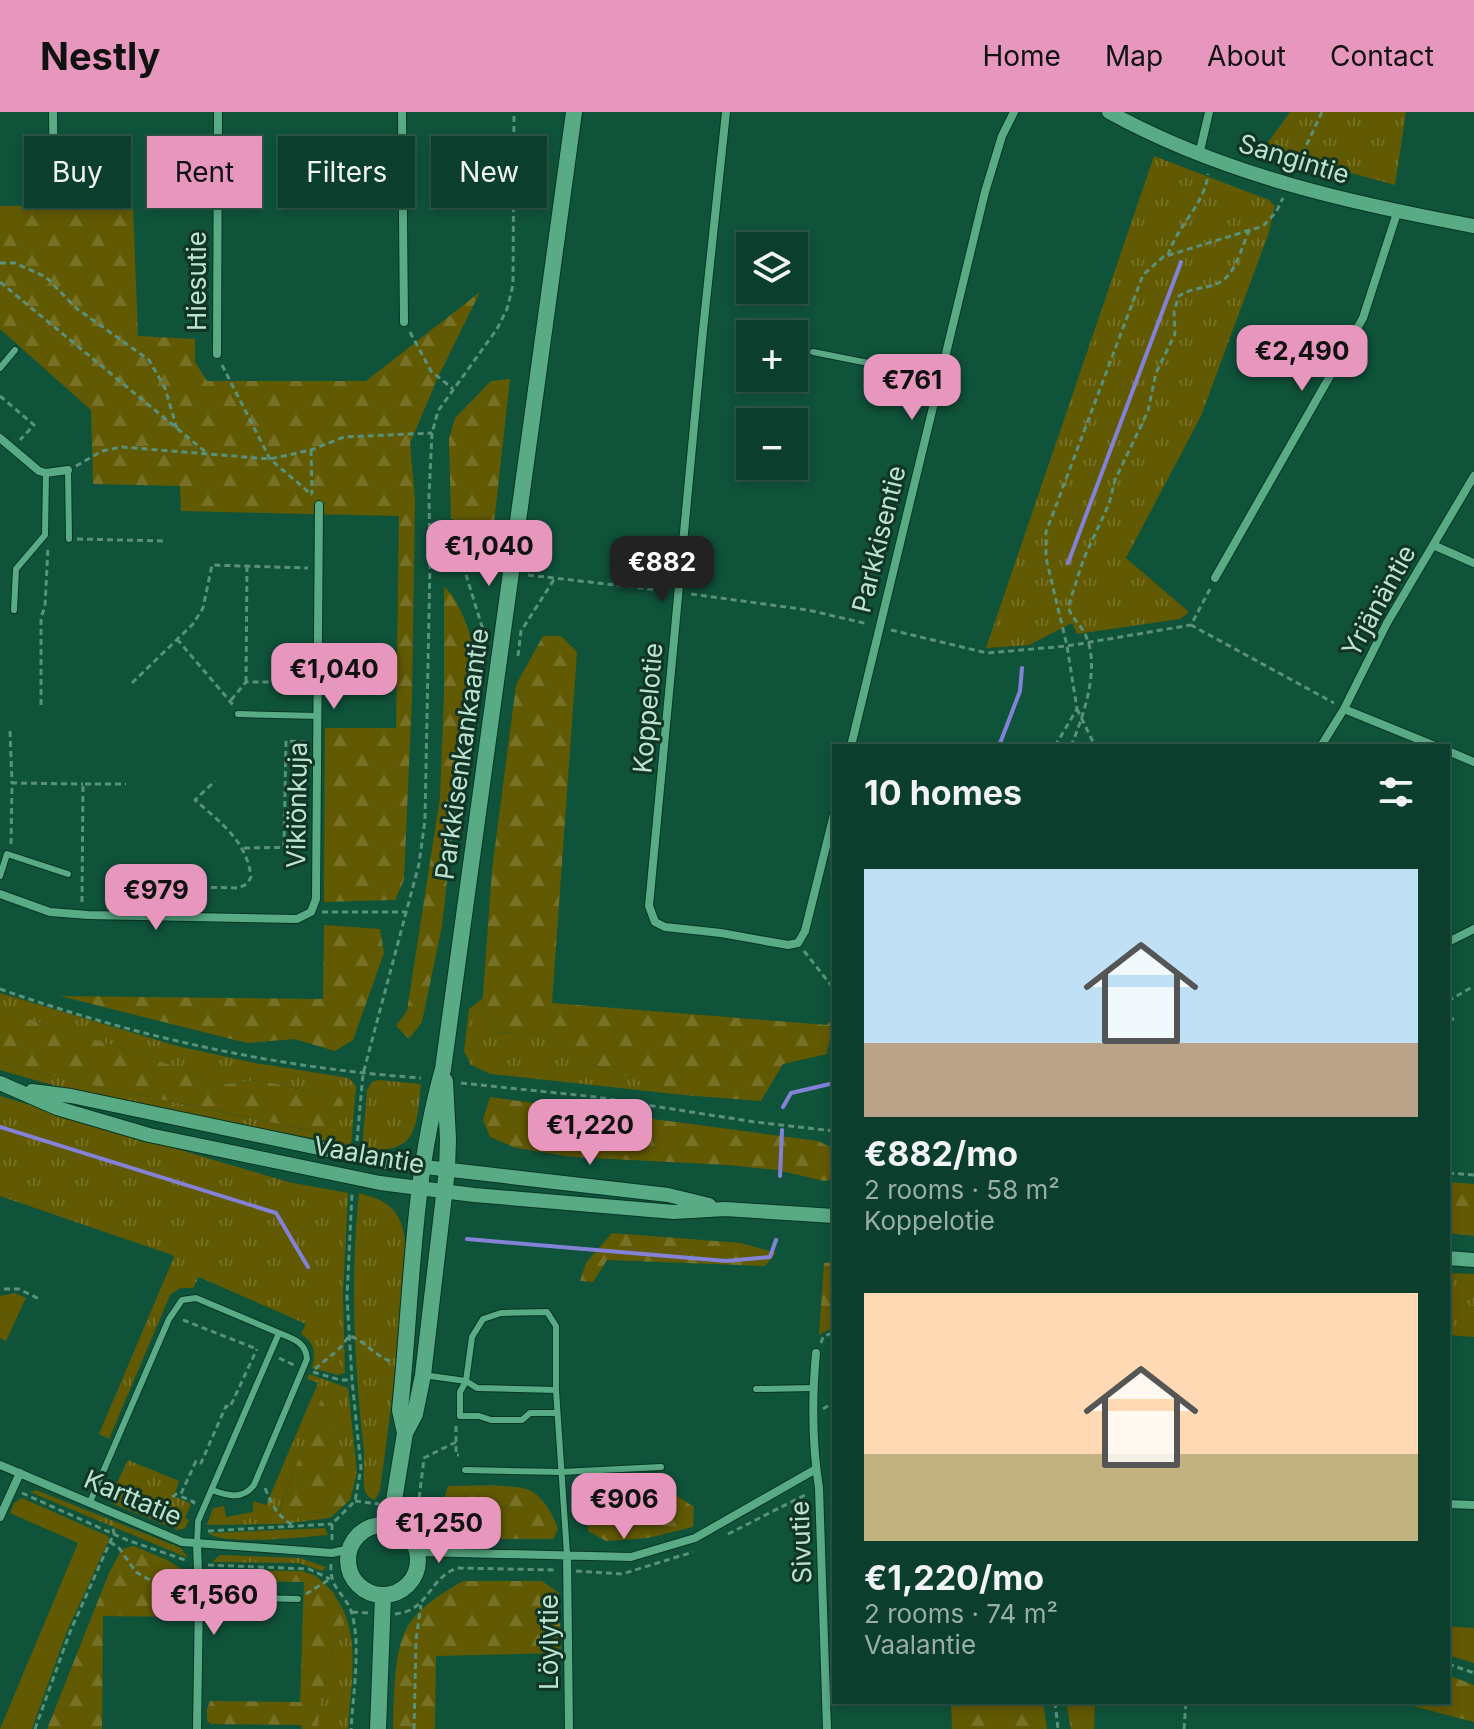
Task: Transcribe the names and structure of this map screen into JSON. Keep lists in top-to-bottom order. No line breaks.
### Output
{"streets":{"main road":["Parkkisenkankaantie"],"street":["Sangintie","Hiesutie","Parkkisentie","Yrjänäntie","Koppelotie","Vikiönkuja","Vaalantie","Karttatie","Sivutie","Löylytie"]},"crossings":[["Parkkisenkankaantie","Vaalantie"],["Parkkisenkankaantie","Karttatie"]],"page":{"header":"Nestly","nav":["Home","Map","About","Contact"],"chip":["Buy","Rent","Filters","New"],"map_buttons":["+","−"],"price":["€2,490","€761","€1,040","€882","€1,040","€979","€1,220","€906","€1,250","€1,560"],"heading":"10 homes","list":[{"name":"€882/mo","note":"2 rooms · 58 m² · Koppelotie"},{"name":"€1,220/mo","note":"2 rooms · 74 m² · Vaalantie"}]}}
